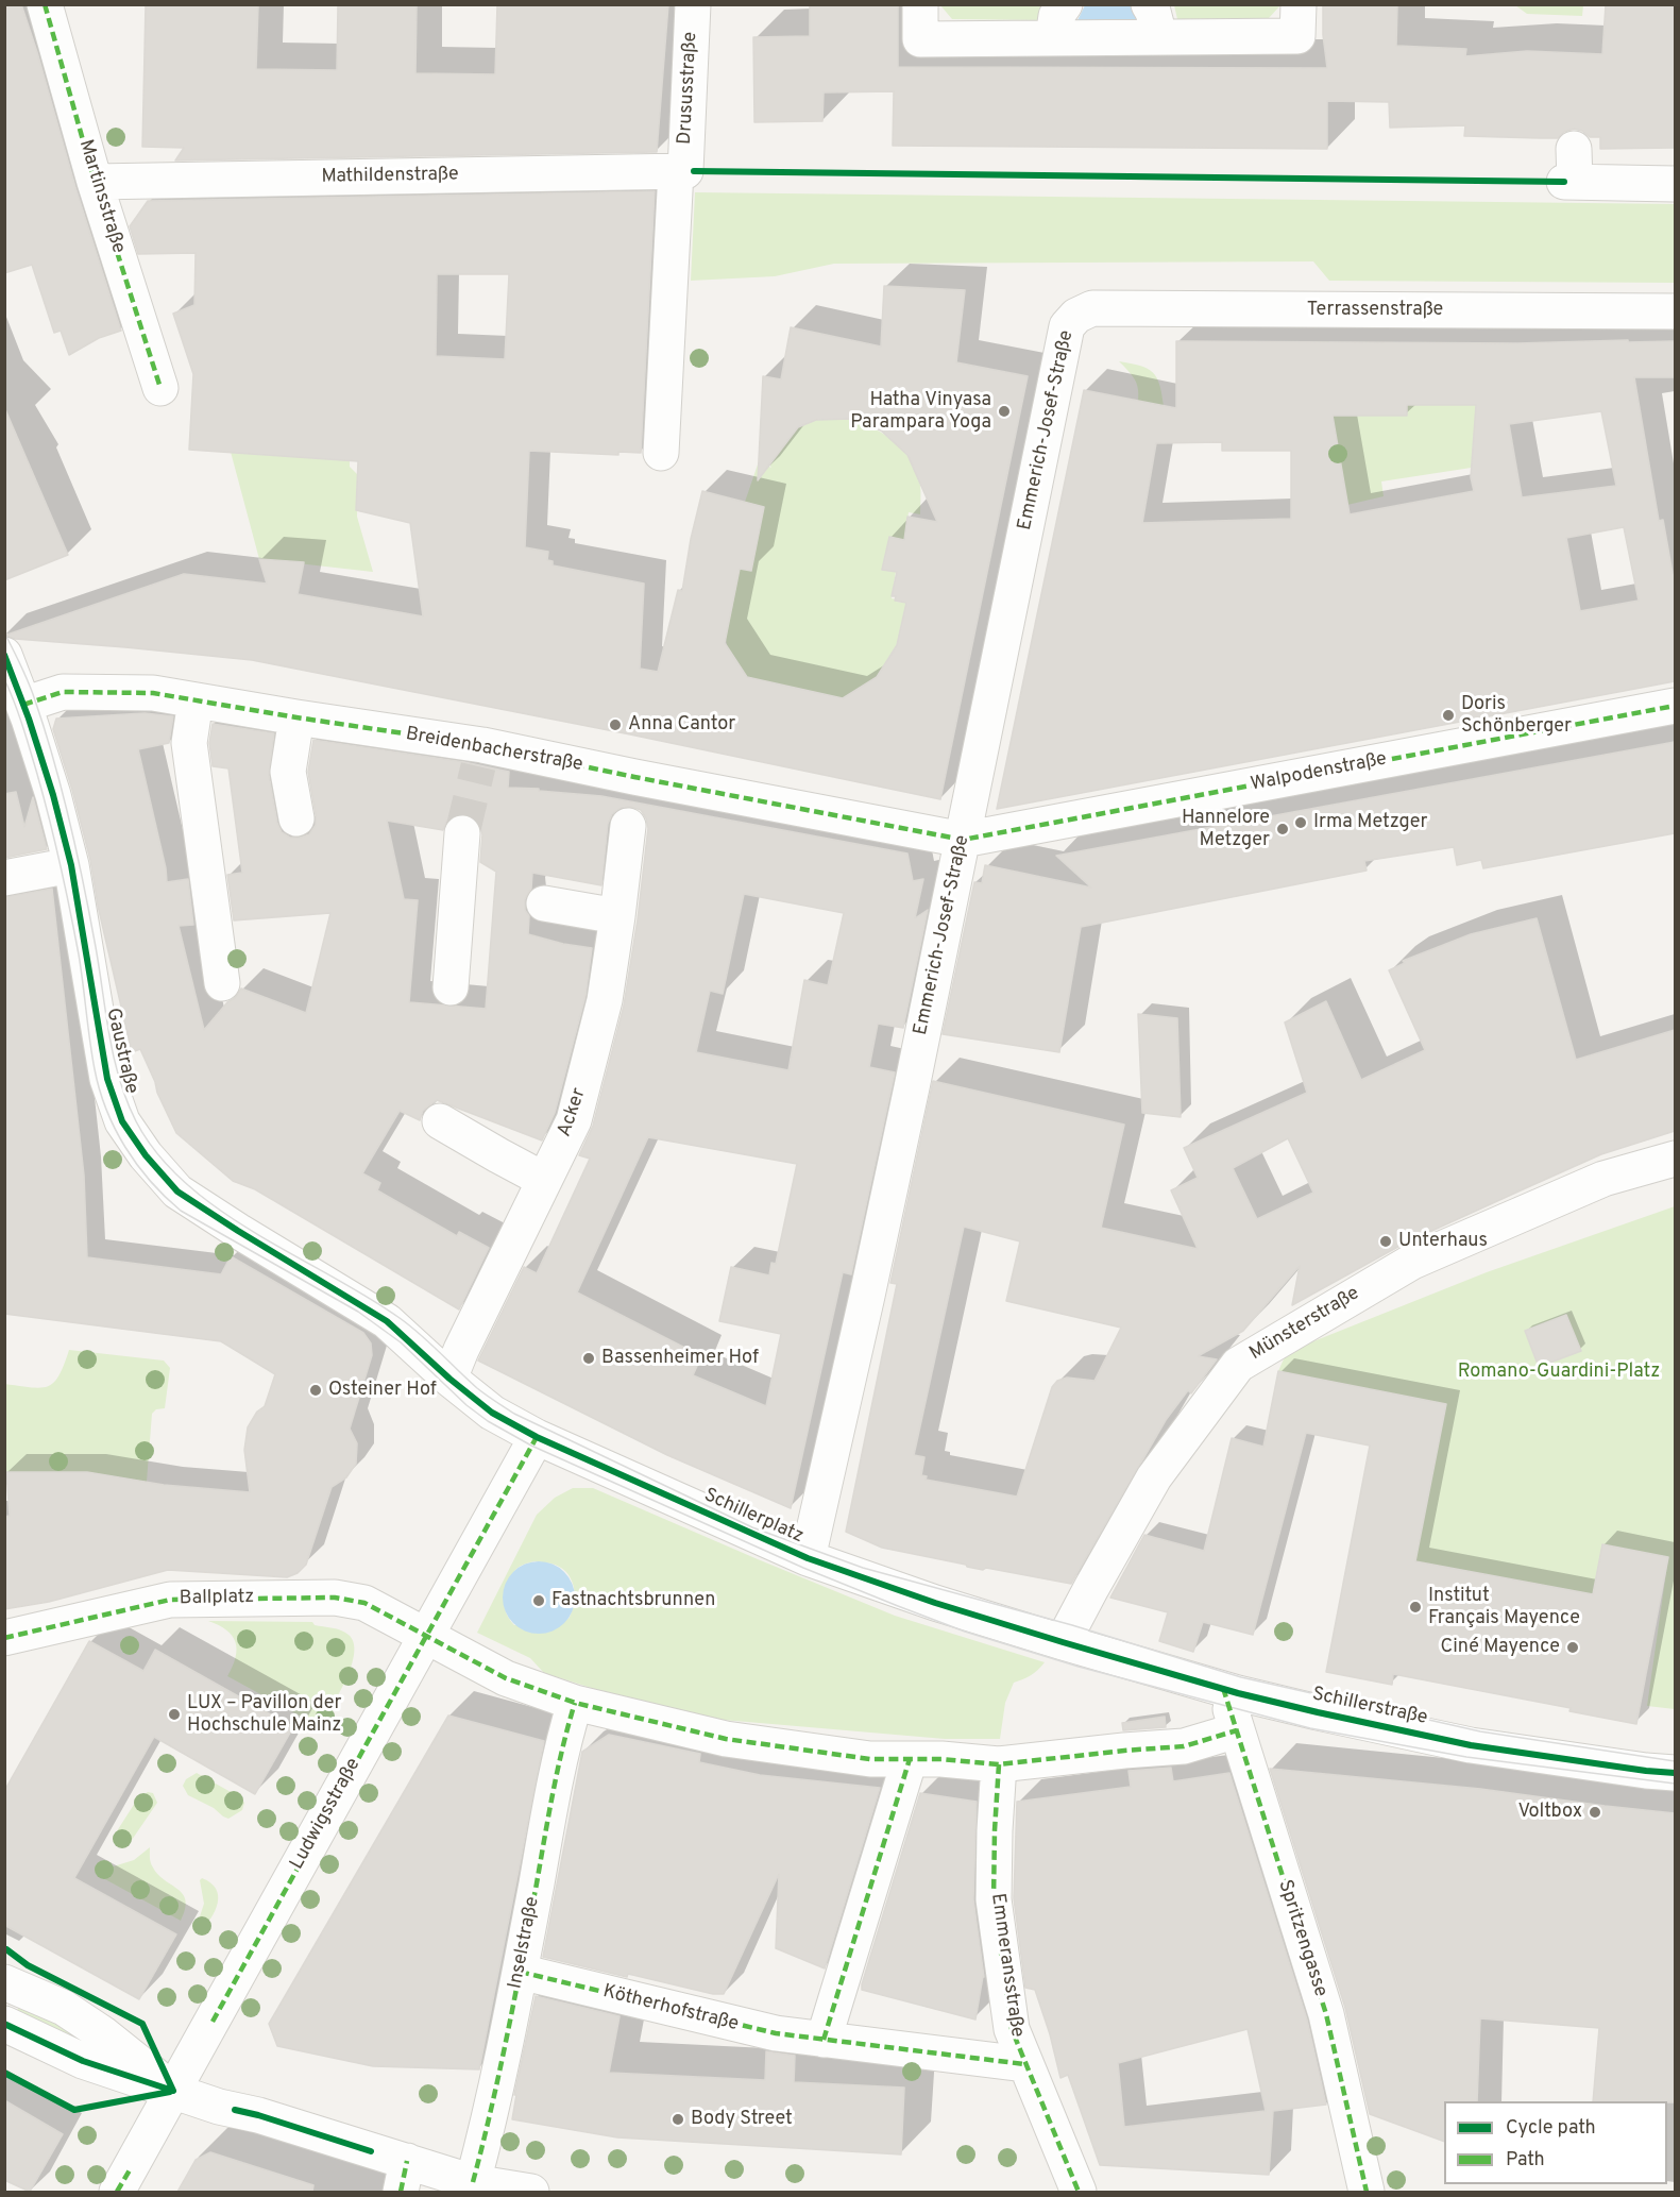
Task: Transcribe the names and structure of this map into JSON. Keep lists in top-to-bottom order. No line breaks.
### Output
{"streets":{"street":["Drususstraße","Mathildenstraße","Martinsstraße","Terrassenstraße","Emmerich-Josef-Straße","Breidenbacherstraße","Walpodenstraße","Gaustraße","Acker","Münsterstraße","Schillerplatz","Ballplatz","Schillerstraße","Ludwigsstraße","Spritzengasse","Inselstraße","Emmeransstraße","Kötherhofstraße"]},"crossings":[["Drususstraße","Mathildenstraße"],["Mathildenstraße","Martinsstraße"],["Terrassenstraße","Emmerich-Josef-Straße"],["Emmerich-Josef-Straße","Breidenbacherstraße"],["Emmerich-Josef-Straße","Walpodenstraße"],["Emmerich-Josef-Straße","Schillerplatz"],["Breidenbacherstraße","Walpodenstraße"],["Breidenbacherstraße","Gaustraße"],["Gaustraße","Acker"],["Gaustraße","Schillerplatz"],["Acker","Schillerplatz"],["Münsterstraße","Schillerplatz"],["Münsterstraße","Schillerstraße"],["Schillerplatz","Schillerstraße"],["Schillerplatz","Ludwigsstraße"],["Ballplatz","Ludwigsstraße"],["Schillerstraße","Spritzengasse"],["Inselstraße","Kötherhofstraße"],["Emmeransstraße","Kötherhofstraße"]],"parks":["Romano-Guardini-Platz"],"places":["Hatha Vinyasa Parampara Yoga","Doris Schönberger","Anna Cantor","Irma Metzger","Hannelore Metzger","Unterhaus","Bassenheimer Hof","Osteiner Hof","Fastnachtsbrunnen","Institut Français Mayence","Ciné Mayence","LUX – Pavillon der Hochschule Mainz","Voltbox","Body Street"],"legend":["Cycle path","Path"]}
